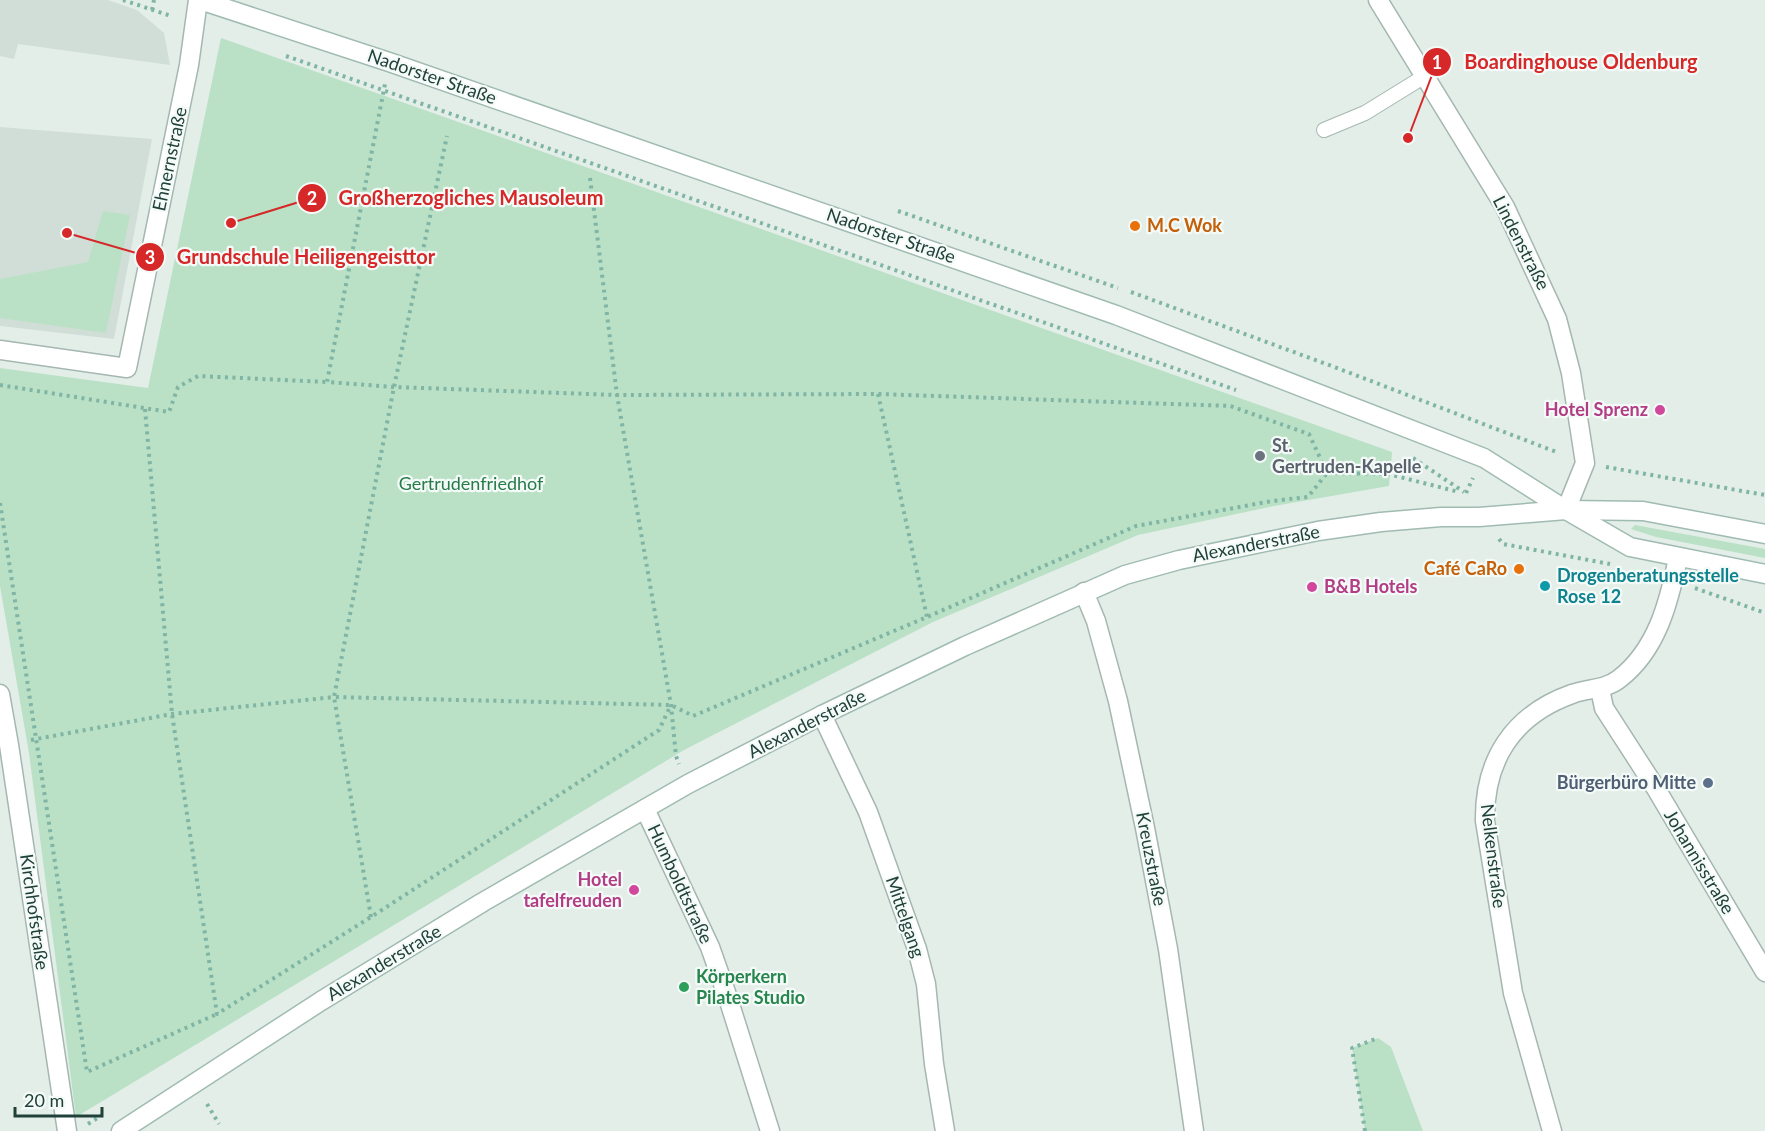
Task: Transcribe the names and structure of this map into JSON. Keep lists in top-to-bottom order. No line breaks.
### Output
{"streets":{"street":["Nadorster Straße","Ehnernstraße","Lindenstraße","Alexanderstraße","Nelkenstraße","Kreuzstraße","Johannisstraße","Humboldtstraße","Kirchhofstraße","Mittelgang"]},"crossings":[["Nadorster Straße","Ehnernstraße"],["Nadorster Straße","Alexanderstraße"],["Nadorster Straße","Nelkenstraße"],["Alexanderstraße","Kreuzstraße"],["Alexanderstraße","Humboldtstraße"],["Alexanderstraße","Mittelgang"],["Nelkenstraße","Johannisstraße"]],"parks":["Gertrudenfriedhof"],"places":["Boardinghouse Oldenburg","Großherzogliches Mausoleum","M.C Wok","Grundschule Heiligengeisttor","Hotel Sprenz","St. Gertruden-Kapelle","Café CaRo","Drogenberatungsstelle Rose 12","B&B Hotels","Bürgerbüro Mitte","Hotel tafelfreuden","Körperkern Pilates Studio"],"scale_bar":"20 m"}
